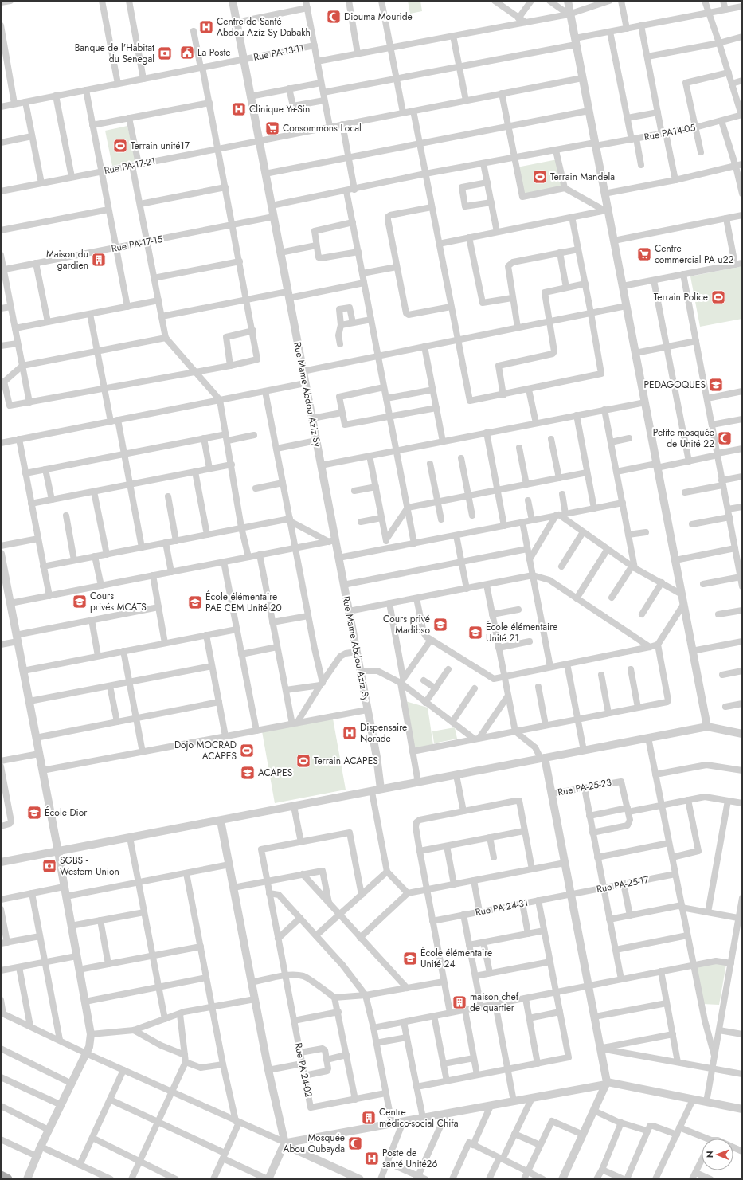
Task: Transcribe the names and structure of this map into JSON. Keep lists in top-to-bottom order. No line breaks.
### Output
{"streets":{"street":["Rue PA-13-11","Rue PA14-05","Rue PA-17-21","Rue PA-17-15","Rue Mame Abdou Aziz Sy","Rue PA-25-23","Rue PA-25-17","Rue PA-24-31","Rue PA-24-02"]},"crossings":[["Rue PA-13-11","Rue Mame Abdou Aziz Sy"],["Rue PA14-05","Rue Mame Abdou Aziz Sy"],["Rue PA-17-21","Rue Mame Abdou Aziz Sy"],["Rue PA-17-15","Rue Mame Abdou Aziz Sy"],["Rue PA-25-17","Rue PA-24-31"]],"places":{"mosque":["Diouma Mouride","Petite mosquée de Unité 22","Mosquée Abou Oubayda"],"hospital":["Centre de Santé Abdou Aziz Sy Dabakh","Clinique Ya-Sin","Dispensaire Norade","Poste de santé Unité26"],"public building":["La Poste"],"bank":["Banque de l'Habitat du Senegal","SGBS - Western Union"],"supermarket":["Consommons Local","Centre commercial PA u22"],"sports":["Terrain unité17","Terrain Mandela","Terrain Police","Dojo MOCRAD ACAPES","Terrain ACAPES"],"building":["Maison du gardien","maison chef de quartier","Centre médico-social Chifa"],"school or university":["PEDAGOQUES","Cours privés MCATS","École élémentaire PAE CEM Unité 20","Cours privé Madibso","École élémentaire Unité 21","ACAPES","École Dior","École élémentaire Unité 24"]},"north":"left"}
